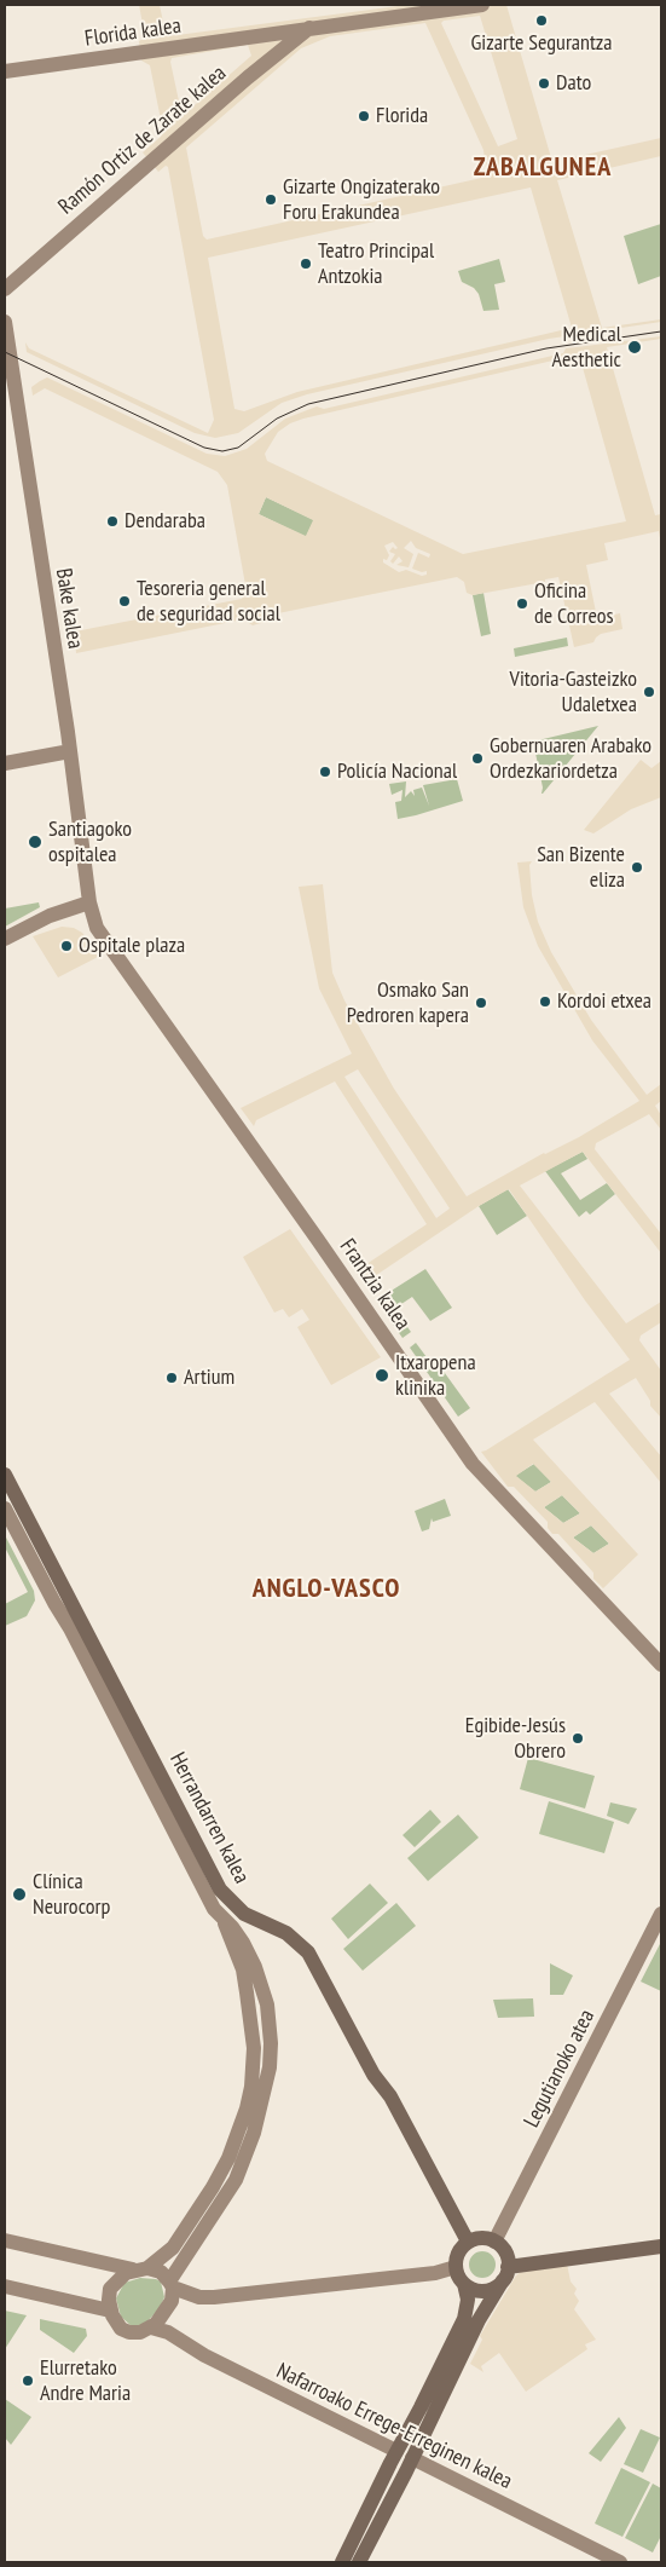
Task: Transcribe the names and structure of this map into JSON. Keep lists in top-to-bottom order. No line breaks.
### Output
{"streets":{"main road":["Florida kalea","Ramón Ortiz de Zarate kalea","Bake kalea","Frantzia kalea","Herrandarren kalea","Legutianoko atea","Nafarroako Errege-Erreginen kalea"]},"crossings":[["Florida kalea","Ramón Ortiz de Zarate kalea"],["Bake kalea","Frantzia kalea"],["Herrandarren kalea","Legutianoko atea"],["Herrandarren kalea","Nafarroako Errege-Erreginen kalea"]],"districts":["ZABALGUNEA","ANGLO-VASCO"],"places":["Gizarte Segurantza","Dato","Florida","Gizarte Ongizaterako Foru Erakundea","Teatro Principal Antzokia","Medical Aesthetic","Dendaraba","Tesoreria general de seguridad social","Oficina de Correos","Vitoria-Gasteizko Udaletxea","Gobernuaren Arabako Ordezkariordetza","Policía Nacional","Santiagoko ospitalea","San Bizente eliza","Ospitale plaza","Kordoi etxea","Osmako San Pedroren kapera","Itxaropena klinika","Artium","Egibide-Jesús Obrero","Clínica Neurocorp","Elurretako Andre Maria"]}
